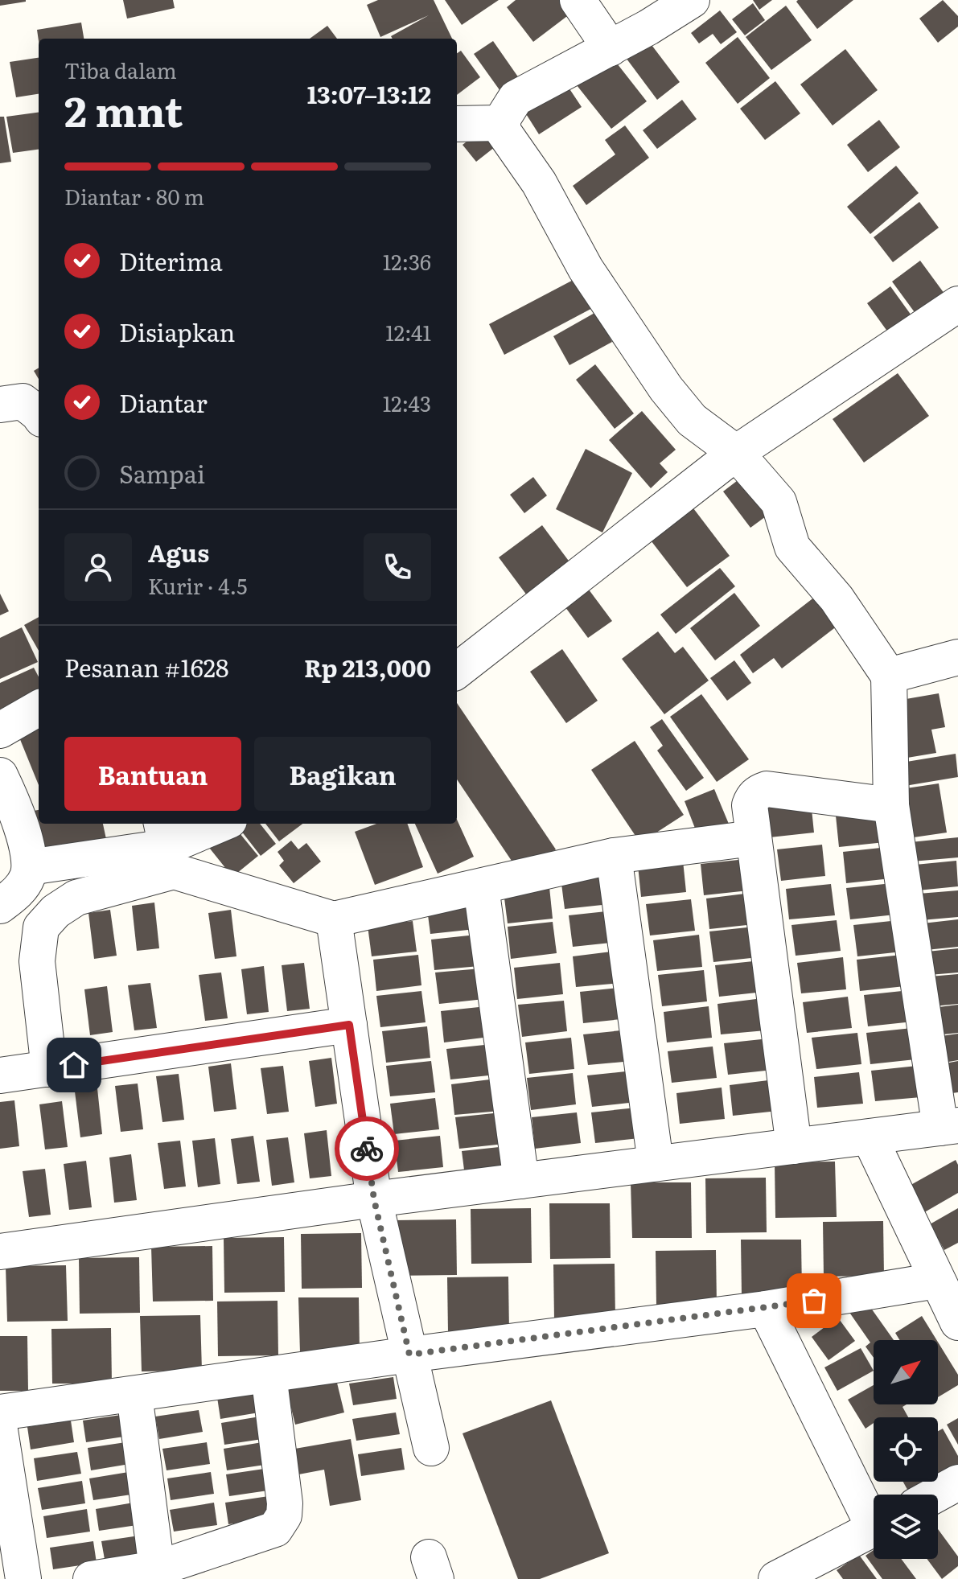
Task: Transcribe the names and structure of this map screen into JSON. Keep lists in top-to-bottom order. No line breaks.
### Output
{"north":"top right","page":{"heading":["2 mnt","Tiba dalam","13:07–13:12"],"panel":["Agus","Kurir · 4.5","Pesanan #1628","Rp 213,000"],"bar":"Diantar · 80 m","list":[["Diterima","12:36"],["Disiapkan","12:41"],["Diantar","12:43"],"Sampai"],"buttons":["Bantuan","Bagikan"]}}
